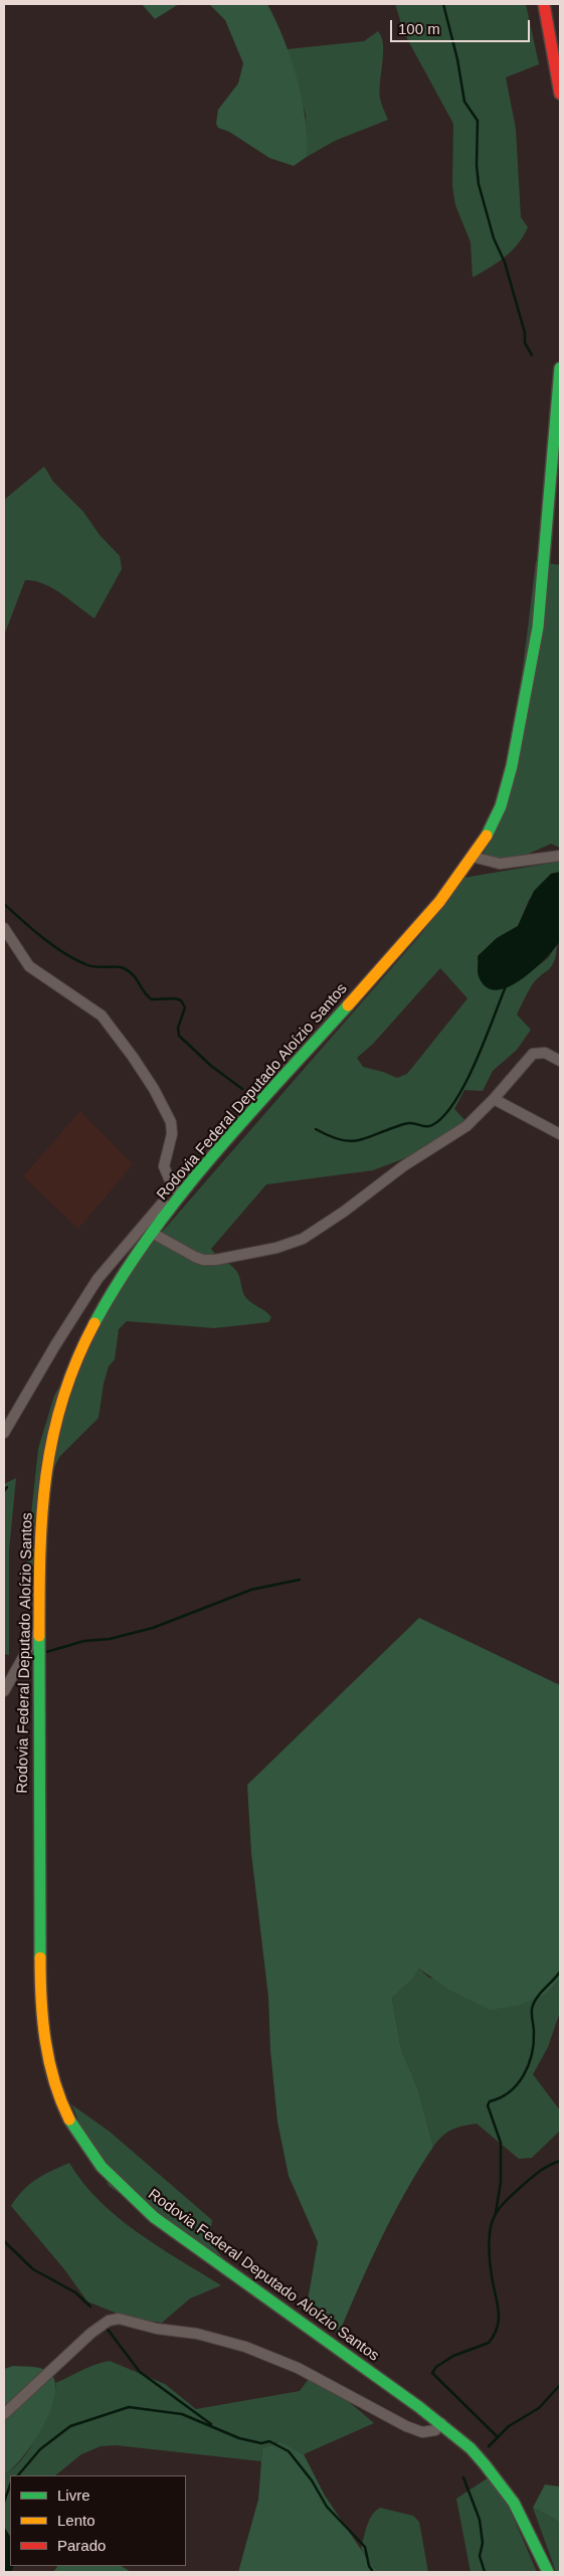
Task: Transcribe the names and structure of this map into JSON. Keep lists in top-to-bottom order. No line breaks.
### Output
{"streets":{"highway":["Rodovia Federal Deputado Aloízio Santos"]},"legend":["Livre","Lento","Parado"],"scale_bar":"100 m"}
